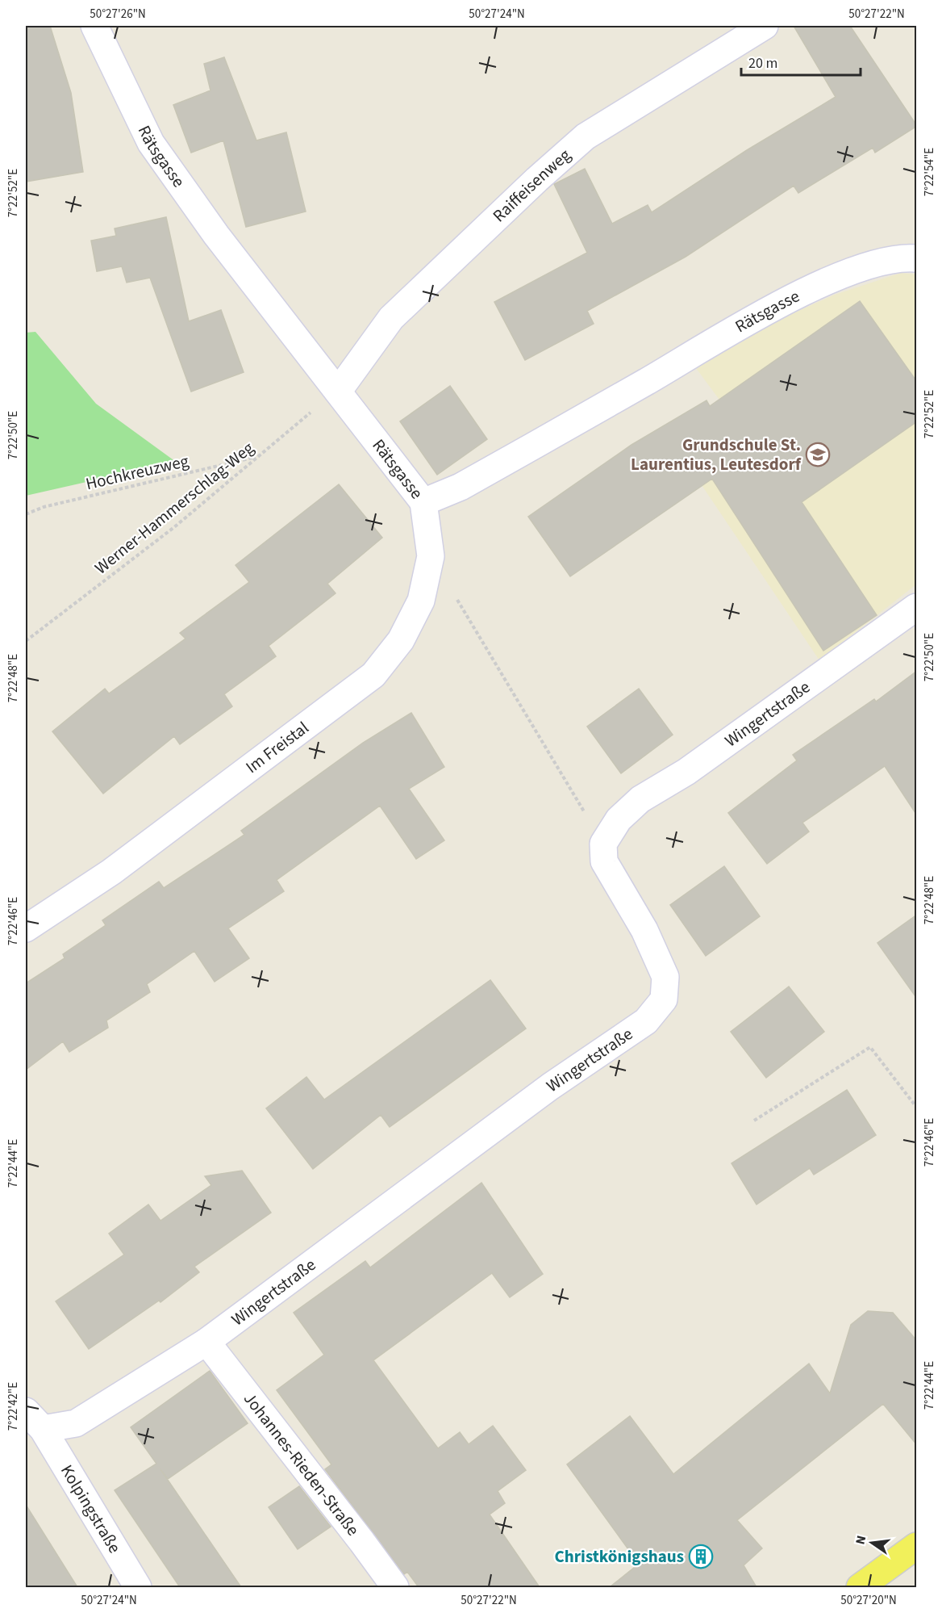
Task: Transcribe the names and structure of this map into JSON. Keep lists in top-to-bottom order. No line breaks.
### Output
{"streets":{"street":["Rätsgasse","Raiffeisenweg","Wingertstraße","Im Freistal","Johannes-Rieden-Straße","Kolpingstraße"],"path":["Hochkreuzweg","Werner-Hammerschlag-Weg"]},"crossings":[["Rätsgasse","Raiffeisenweg"],["Rätsgasse","Werner-Hammerschlag-Weg"],["Rätsgasse","Im Freistal"],["Raiffeisenweg","Werner-Hammerschlag-Weg"],["Hochkreuzweg","Werner-Hammerschlag-Weg"],["Wingertstraße","Johannes-Rieden-Straße"],["Wingertstraße","Kolpingstraße"]],"places":{"school or university":["Grundschule St. Laurentius, Leutesdorf"],"building":["Christkönigshaus"]},"scale_bar":"20 m","north":"left","coordinates":["50°27'26\"N","50°27'24\"N","50°27'22\"N","7°22'54\"E","7°22'52\"E","7°22'50\"E","7°22'48\"E","7°22'46\"E","7°22'44\"E","7°22'42\"E","50°27'20\"N"]}
